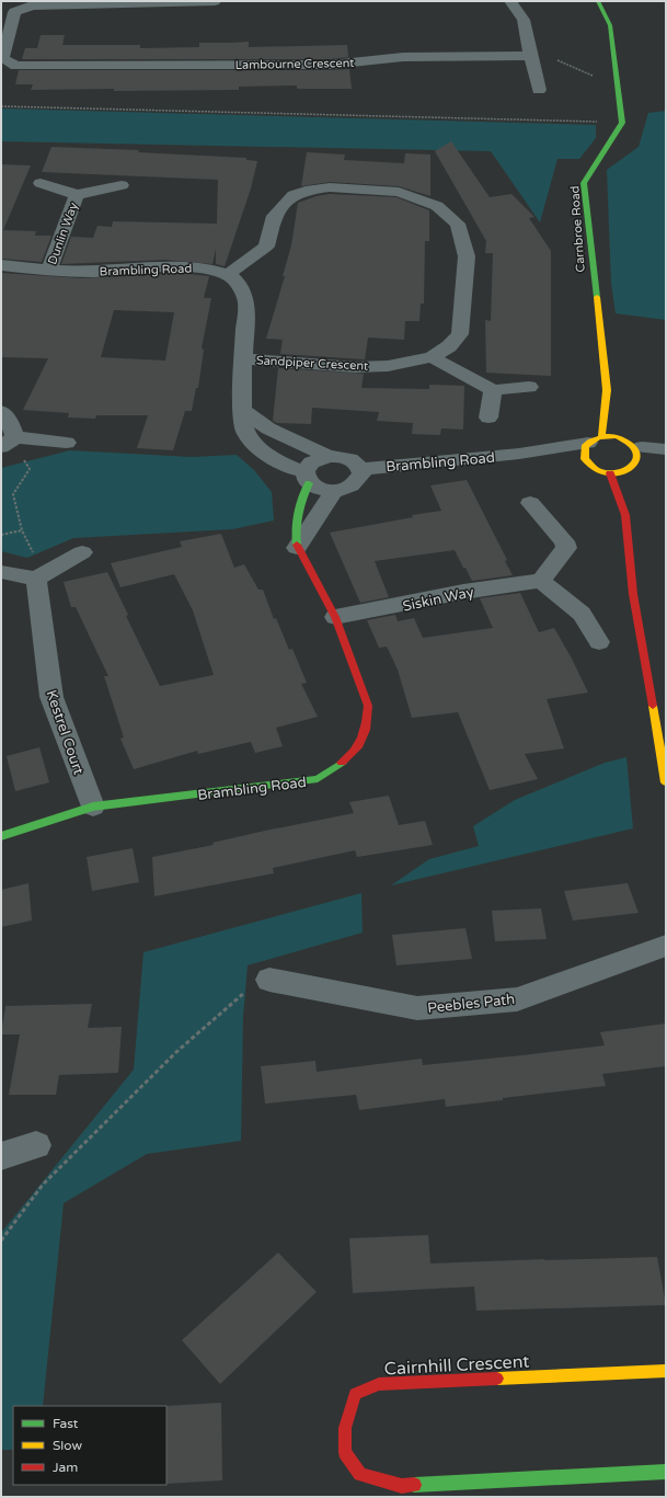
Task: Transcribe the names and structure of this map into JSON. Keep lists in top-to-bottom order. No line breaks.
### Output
{"streets":{"street":["Lambourne Crescent","Carnbroe Road","Dunlin Way","Brambling Road","Sandpiper Crescent","Siskin Way","Kestrel Court","Peebles Path","Cairnhill Crescent"]},"crossings":[["Carnbroe Road","Brambling Road"],["Dunlin Way","Brambling Road"],["Brambling Road","Sandpiper Crescent"],["Brambling Road","Siskin Way"],["Brambling Road","Kestrel Court"]],"legend":["Fast","Slow","Jam"]}
